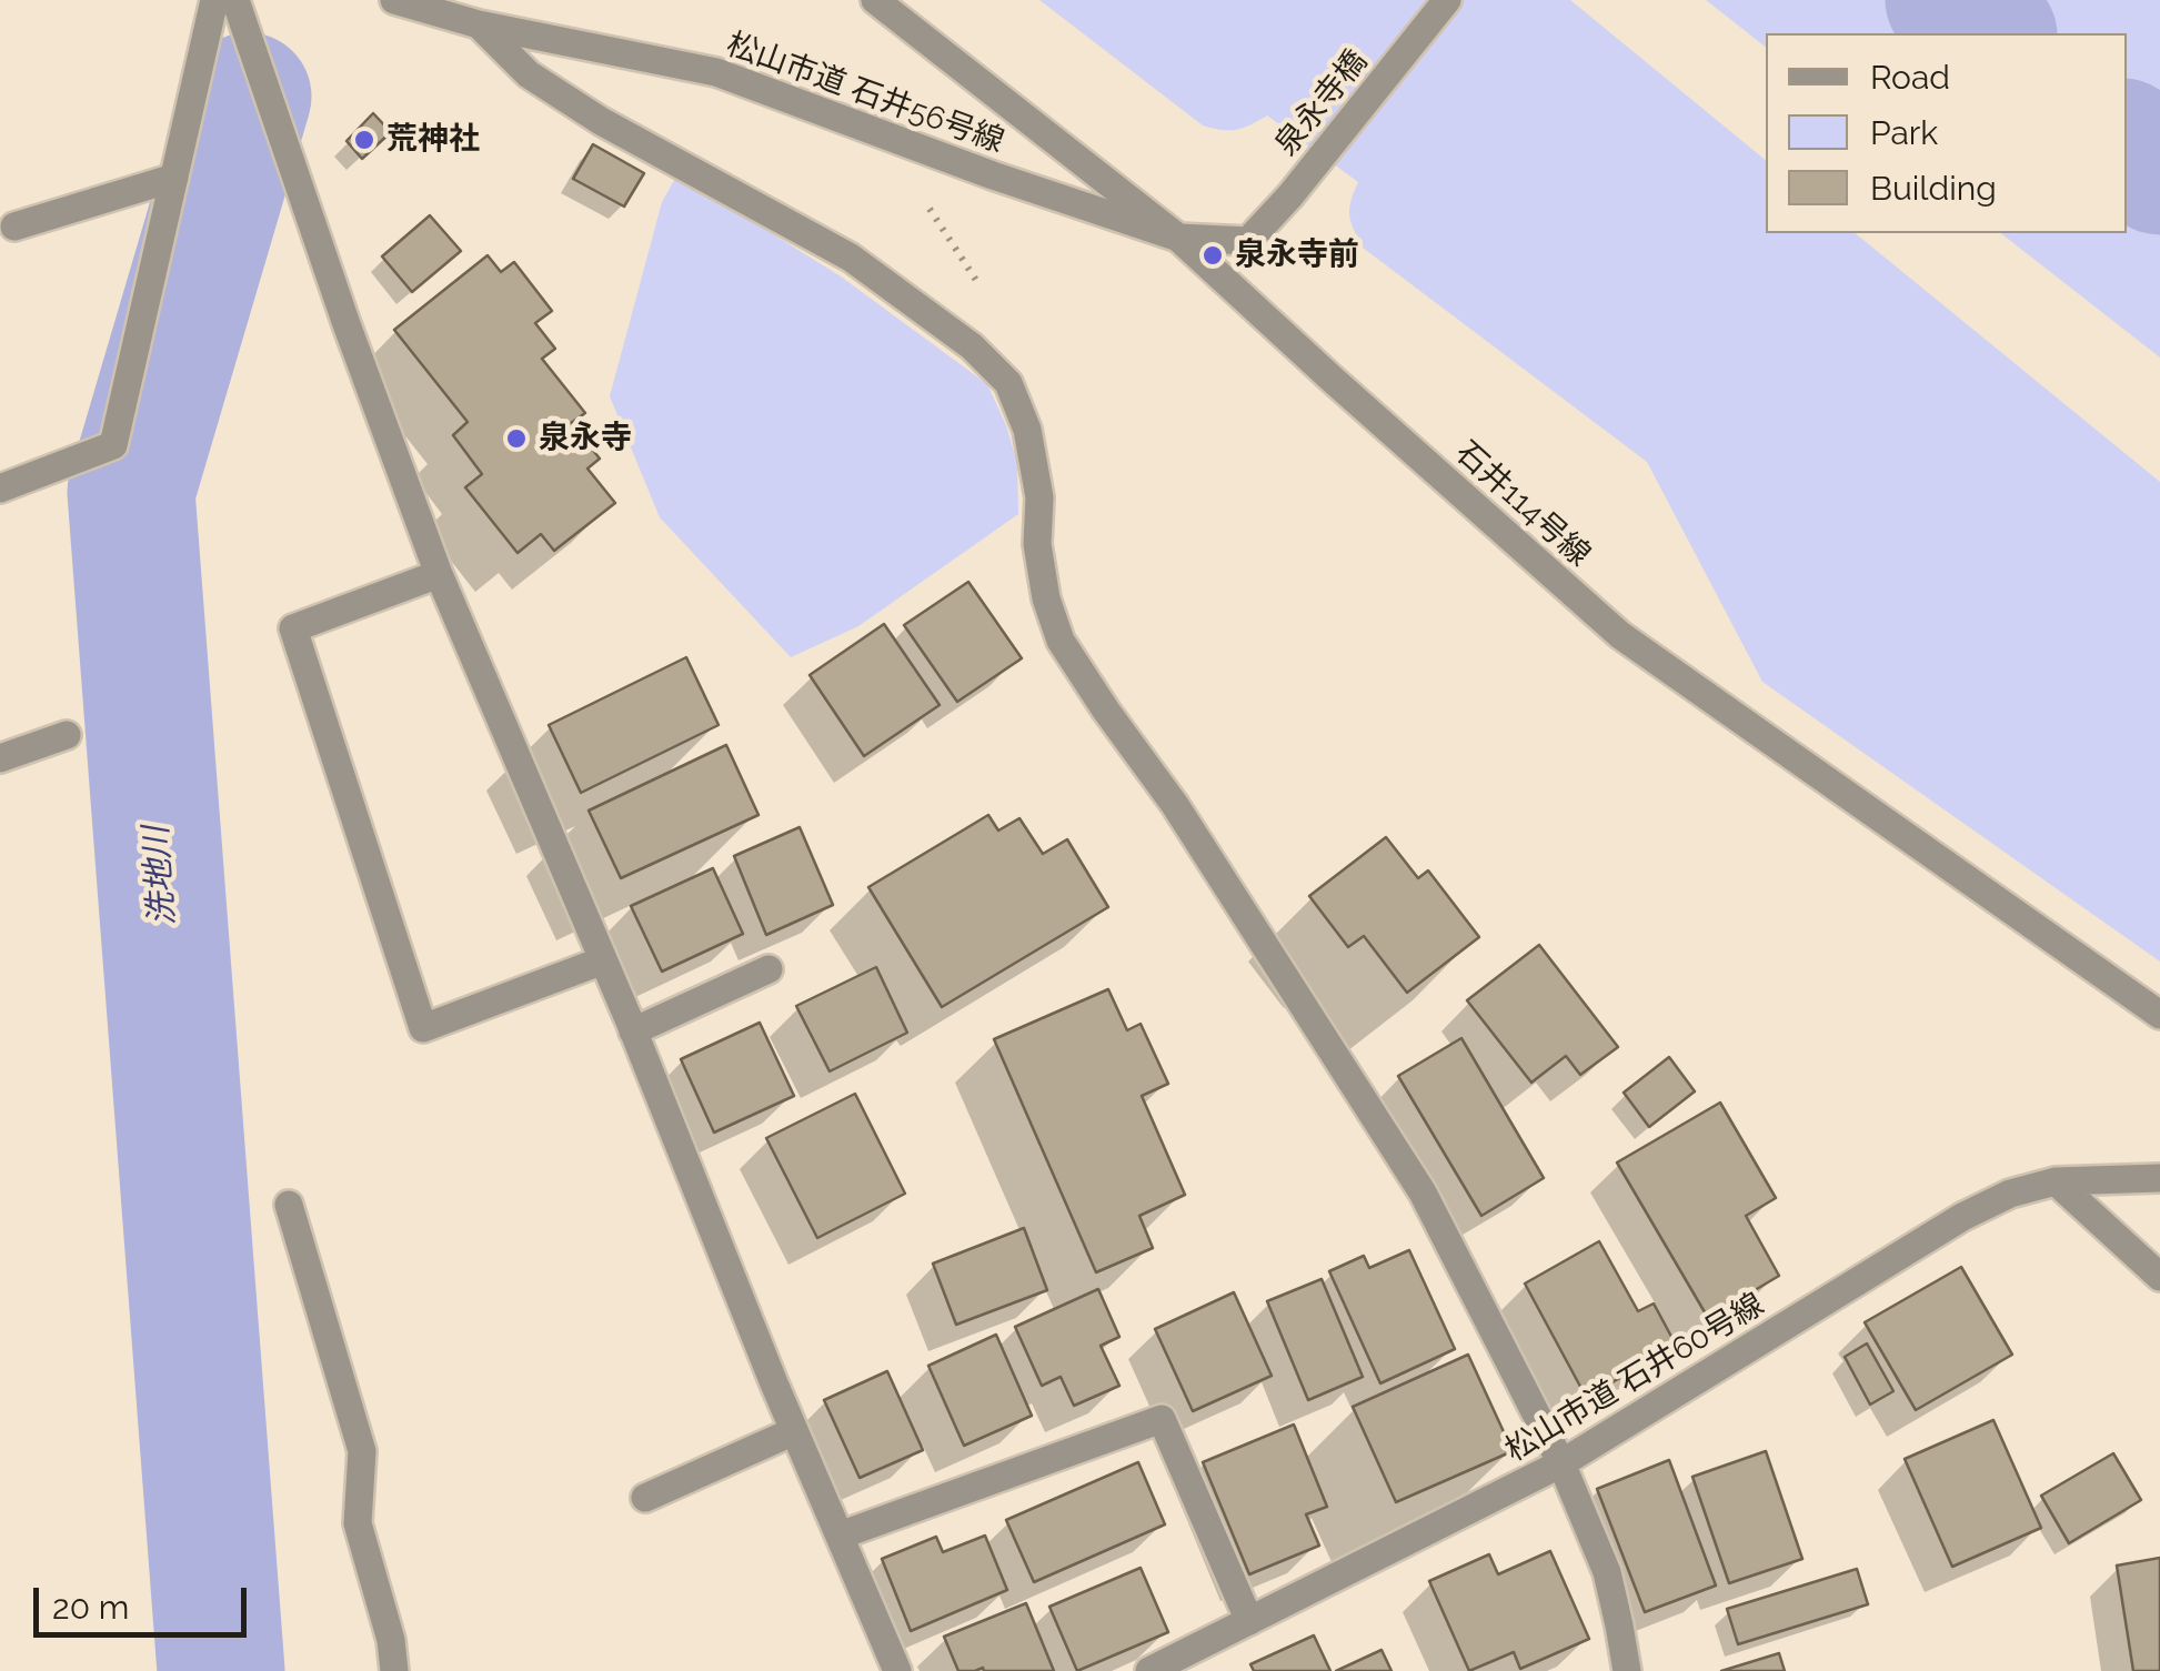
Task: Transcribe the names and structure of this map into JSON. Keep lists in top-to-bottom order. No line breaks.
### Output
{"streets":{"street":["松山市道 石井56号線","泉永寺橋","石井114号線","松山市道 石井60号線"]},"crossings":[["松山市道 石井56号線","泉永寺橋"],["松山市道 石井56号線","石井114号線"]],"water":["洗地川"],"places":["荒神社","泉永寺前","泉永寺"],"legend":["Road","Park","Building"],"scale_bar":"20 m"}
